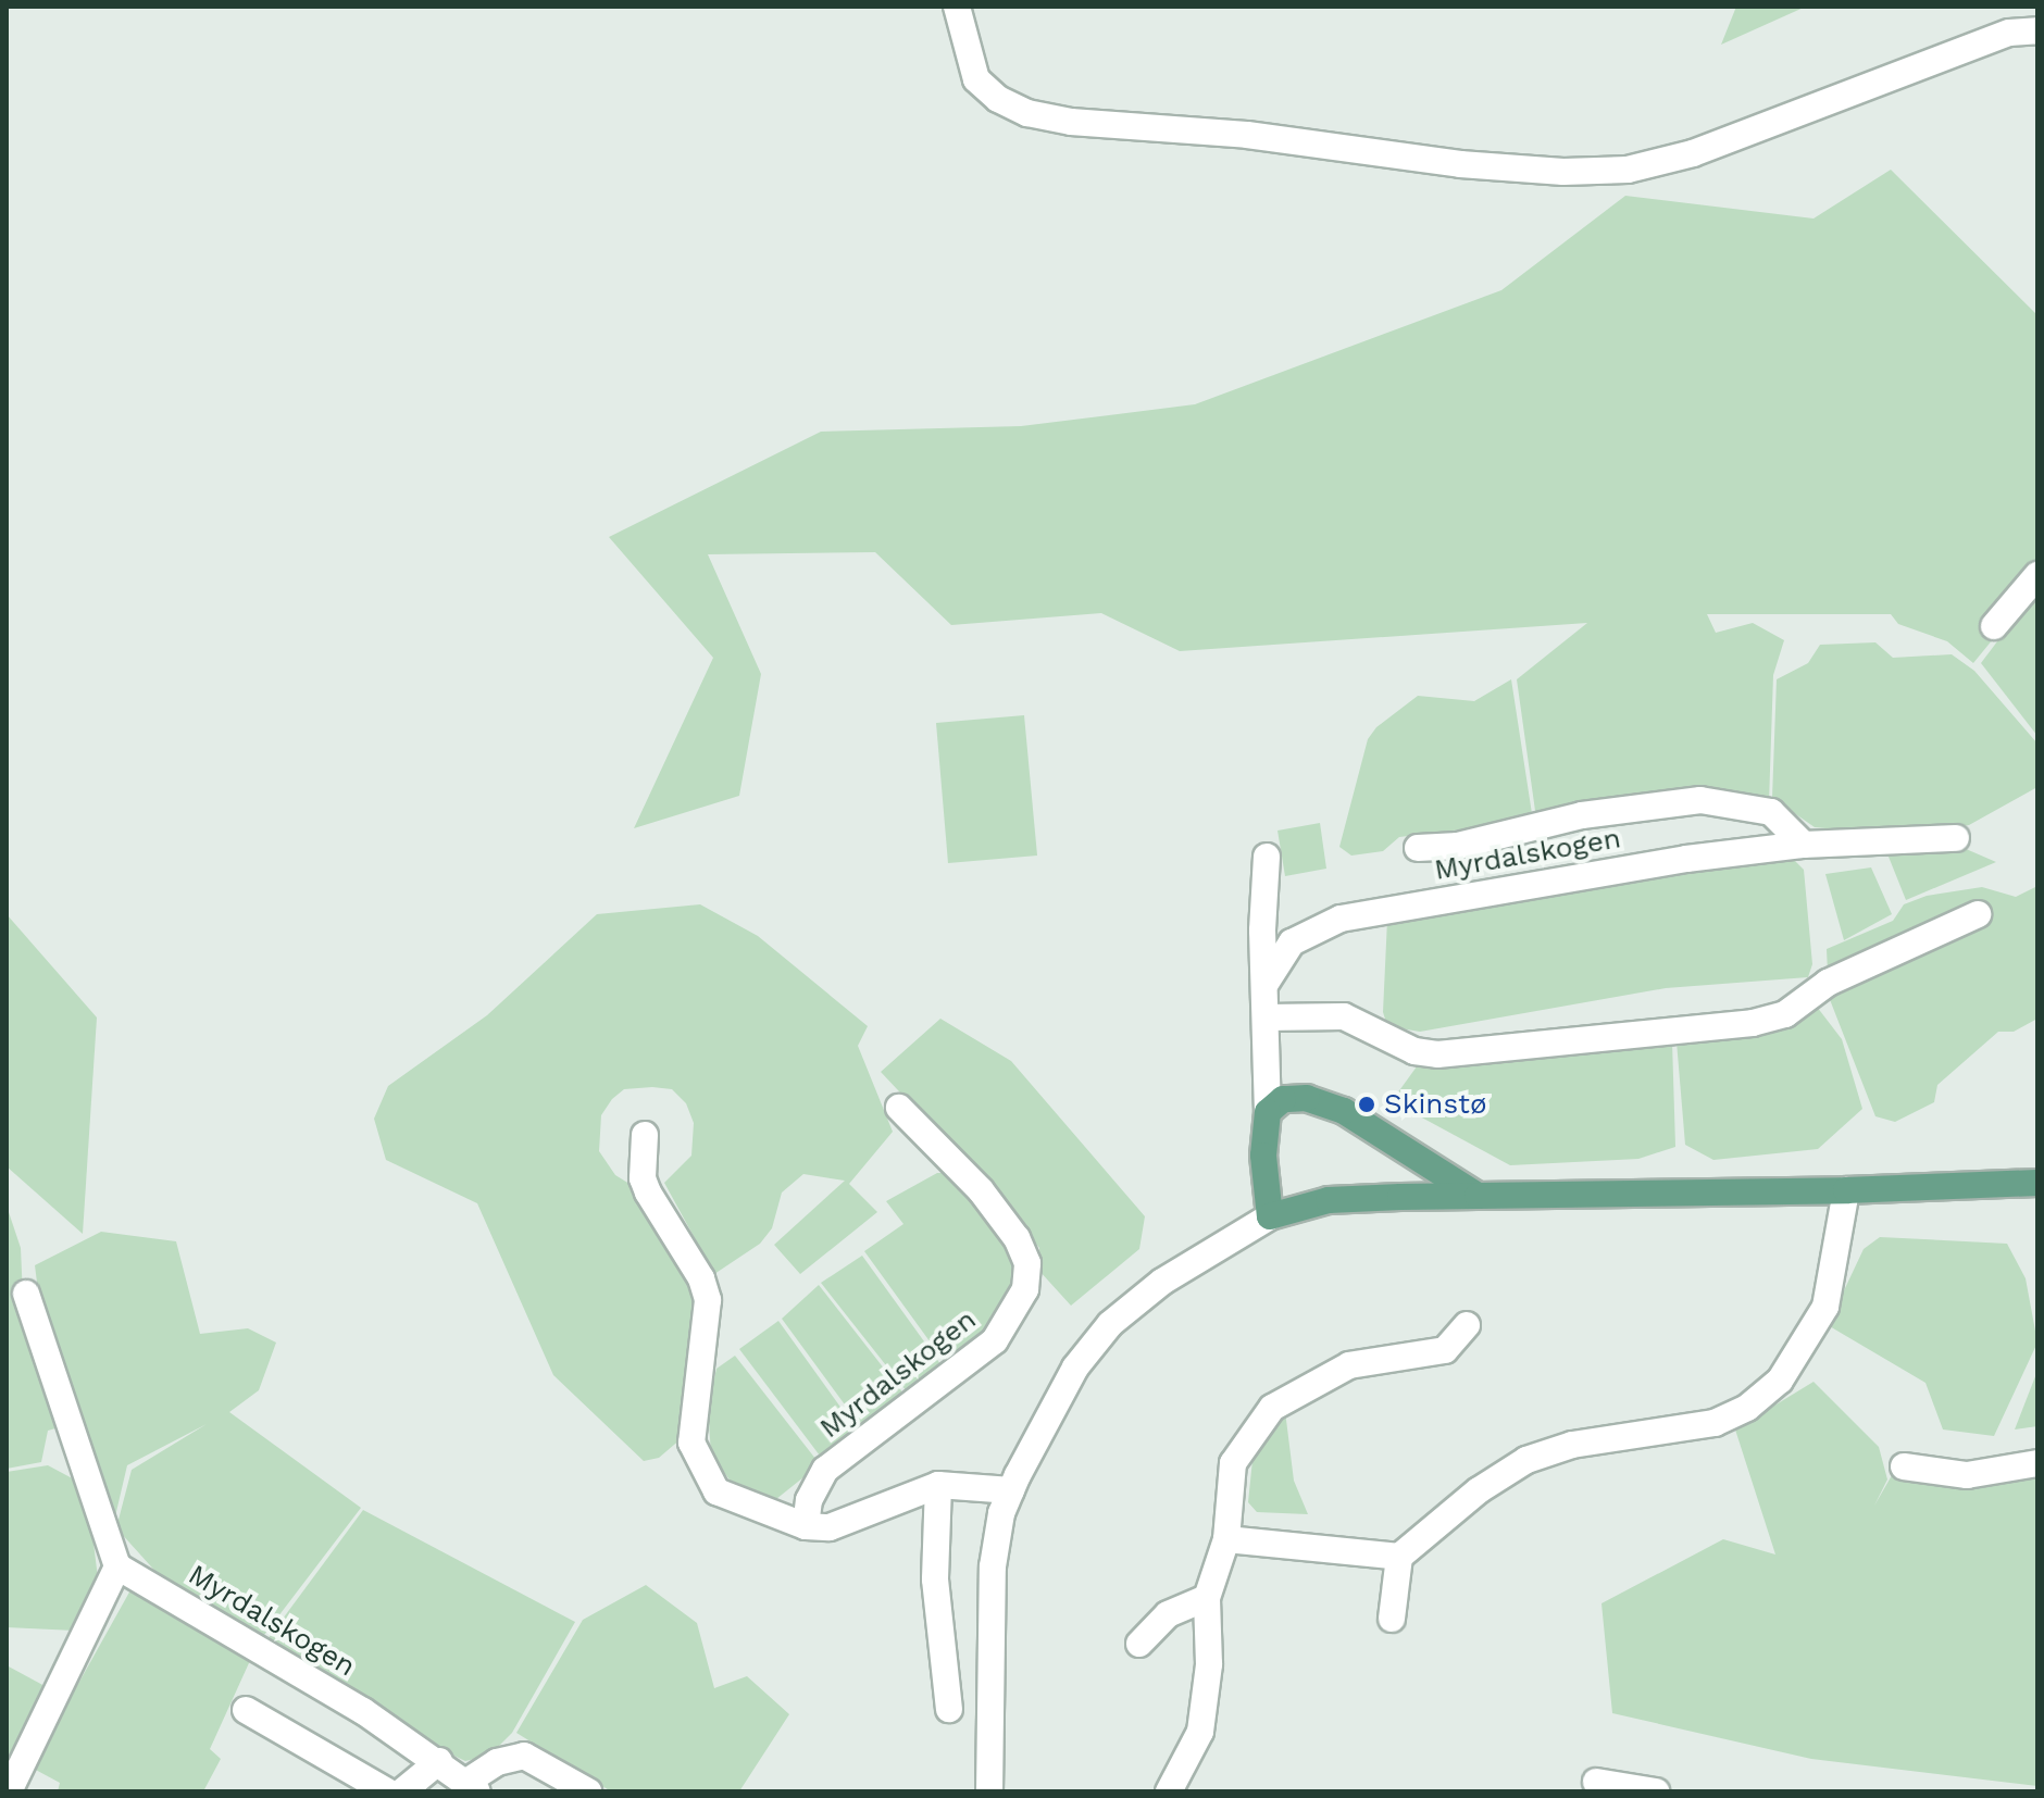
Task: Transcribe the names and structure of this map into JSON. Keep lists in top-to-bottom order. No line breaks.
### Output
{"streets":{"street":["Myrdalskogen"]},"places":["Skinstø"]}
